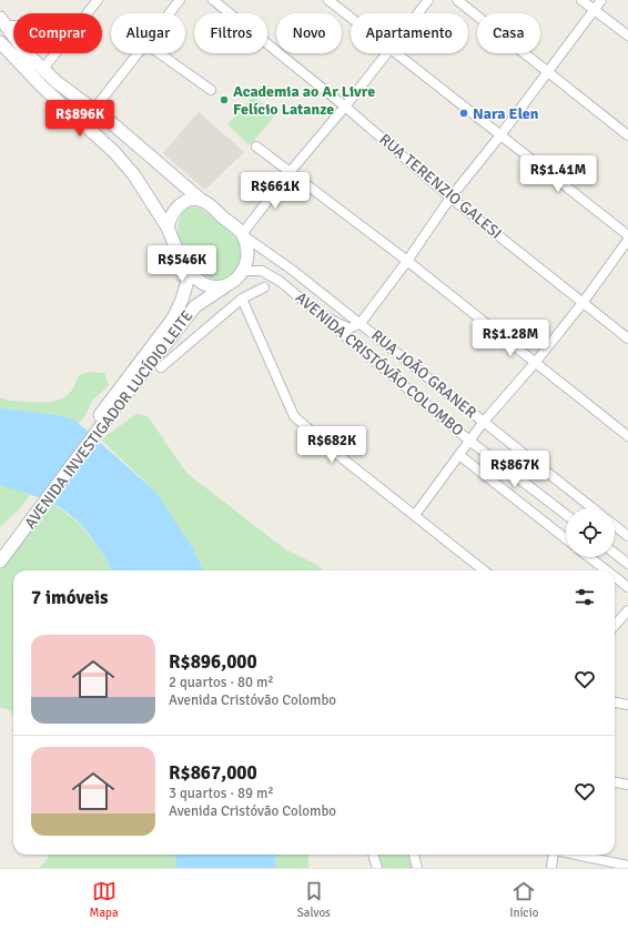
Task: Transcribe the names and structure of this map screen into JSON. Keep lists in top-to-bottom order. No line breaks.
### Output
{"streets":{"main road":["AVENIDA INVESTIGADOR LUCÍDIO LEITE"],"street":["RUA TERENZIO GALESI","AVENIDA CRISTÓVÃO COLOMBO","RUA JOÃO GRANER"]},"crossings":[["AVENIDA CRISTÓVÃO COLOMBO","RUA JOÃO GRANER"],["AVENIDA CRISTÓVÃO COLOMBO","AVENIDA INVESTIGADOR LUCÍDIO LEITE"],["RUA JOÃO GRANER","AVENIDA INVESTIGADOR LUCÍDIO LEITE"]],"places":["Academia ao Ar Livre Felício Latanze","Nara Elen"],"page":{"chip":["Comprar","Alugar","Filtros","Novo","Apartamento","Casa"],"price":["R$896K","R$1.41M","R$661K","R$546K","R$1.28M","R$682K","R$867K"],"heading":"7 imóveis","list":[{"name":"R$896,000","note":"2 quartos · 80 m² · Avenida Cristóvão Colombo"},{"name":"R$867,000","note":"3 quartos · 89 m² · Avenida Cristóvão Colombo"}],"tabs":["Mapa","Salvos","Início"]}}
